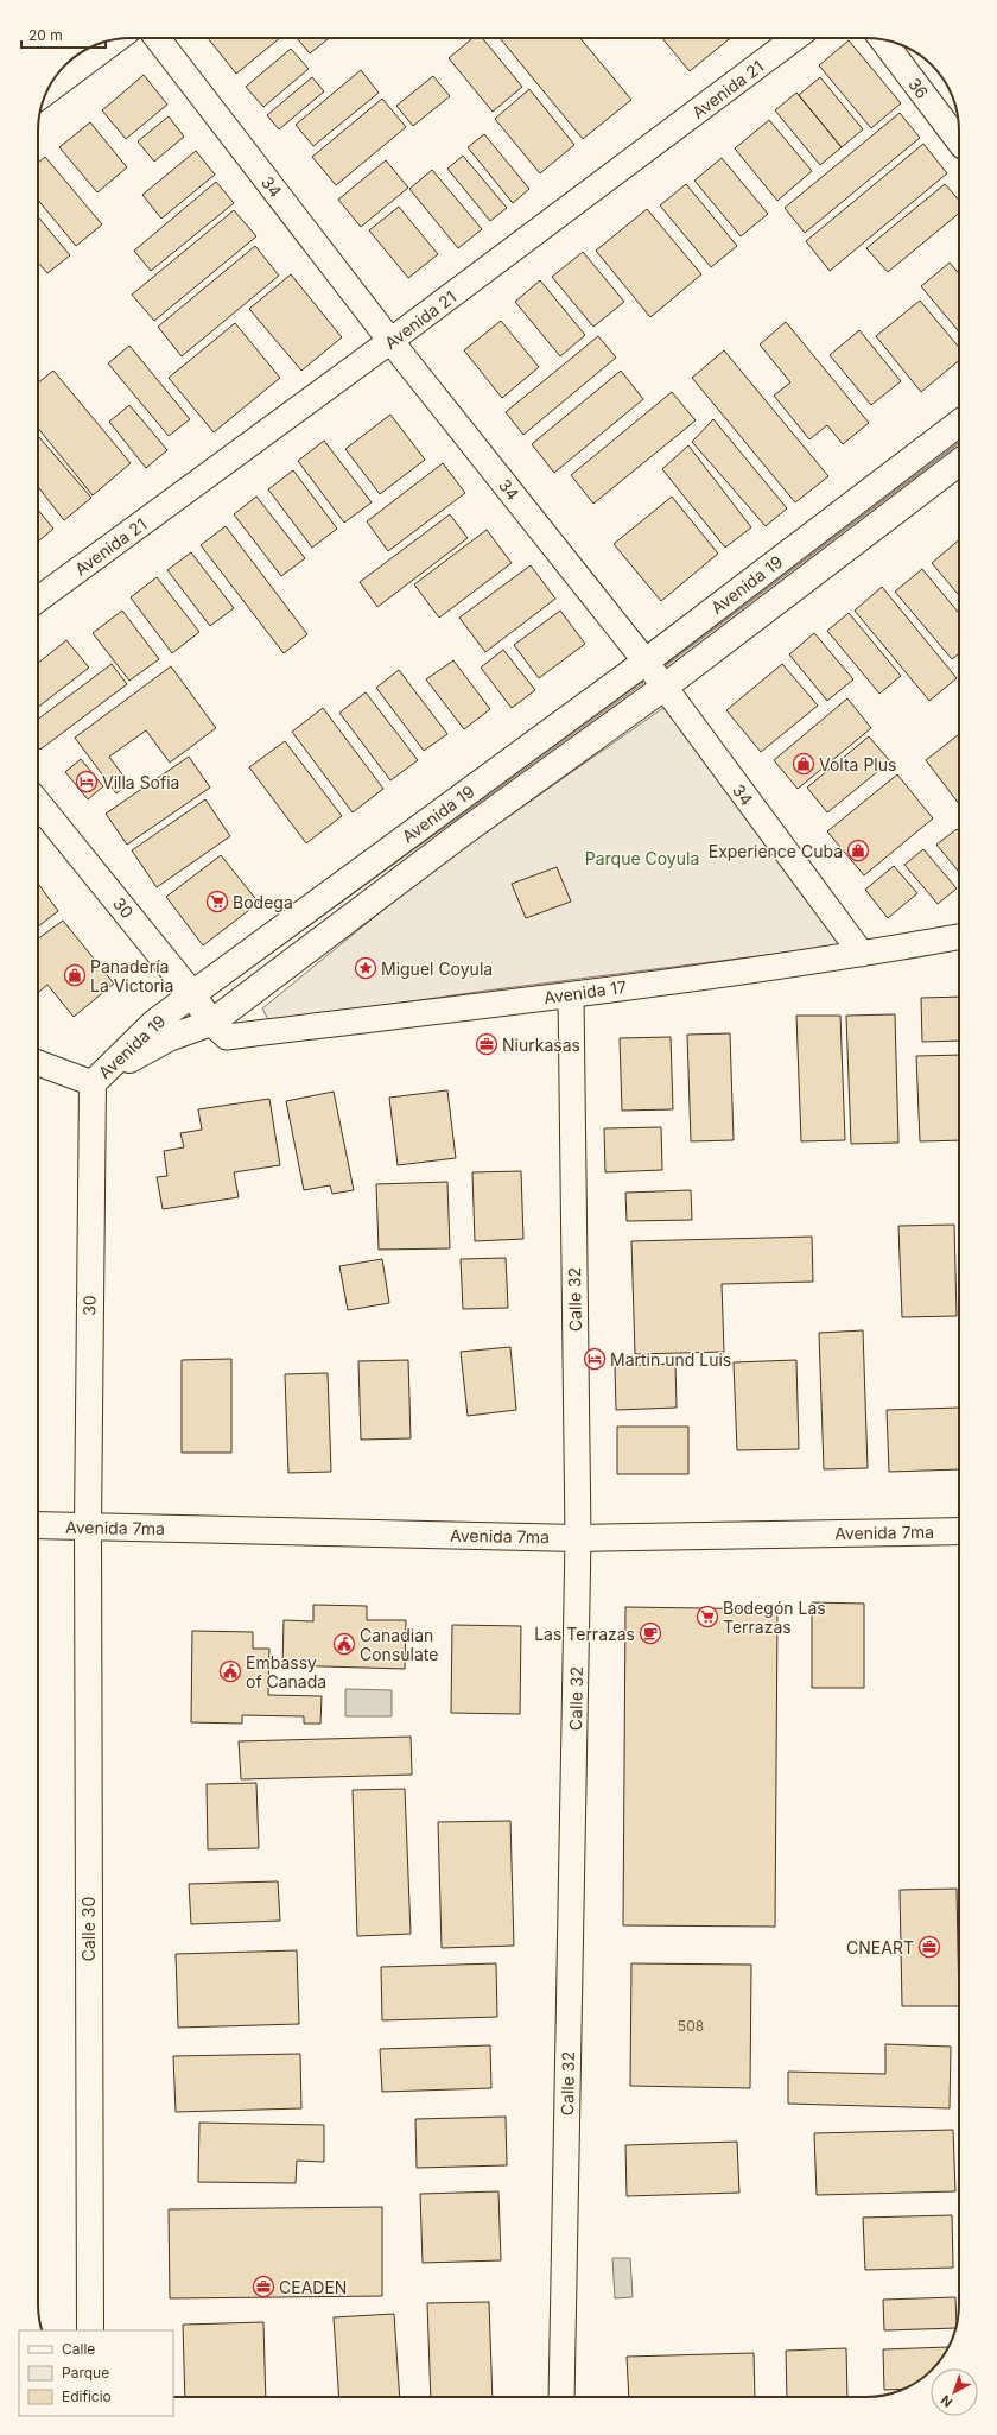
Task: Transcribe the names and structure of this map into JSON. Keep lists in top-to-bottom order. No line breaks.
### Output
{"streets":{"main road":["Avenida 19","30","Avenida 7ma","Calle 30"],"street":["36","Avenida 21","34","Avenida 17","Calle 32"]},"crossings":[["Avenida 21","34"],["34","Avenida 19"],["34","Avenida 17"],["Avenida 19","30"],["Avenida 19","Avenida 17"],["30","Avenida 17"],["30","Avenida 7ma"],["30","Calle 30"],["Avenida 17","Calle 32"],["Calle 32","Avenida 7ma"],["Avenida 7ma","Calle 30"]],"parks":["Parque Coyula"],"places":{"shop":["Volta Plus","Experience Cuba","Panadería La Victoria"],"hotel":["Villa Sofia","Martin und Luis"],"supermarket":["Bodega","Bodegón Las Terrazas"],"place":["Miguel Coyula"],"office":["Niurkasas","CNEART","CEADEN"],"cafe":["Las Terrazas"],"public building":["Canadian Consulate","Embassy of Canada"]},"house_numbers":["508"],"legend":["Calle","Parque","Edificio"],"scale_bar":"20 m","north":"bottom left"}
